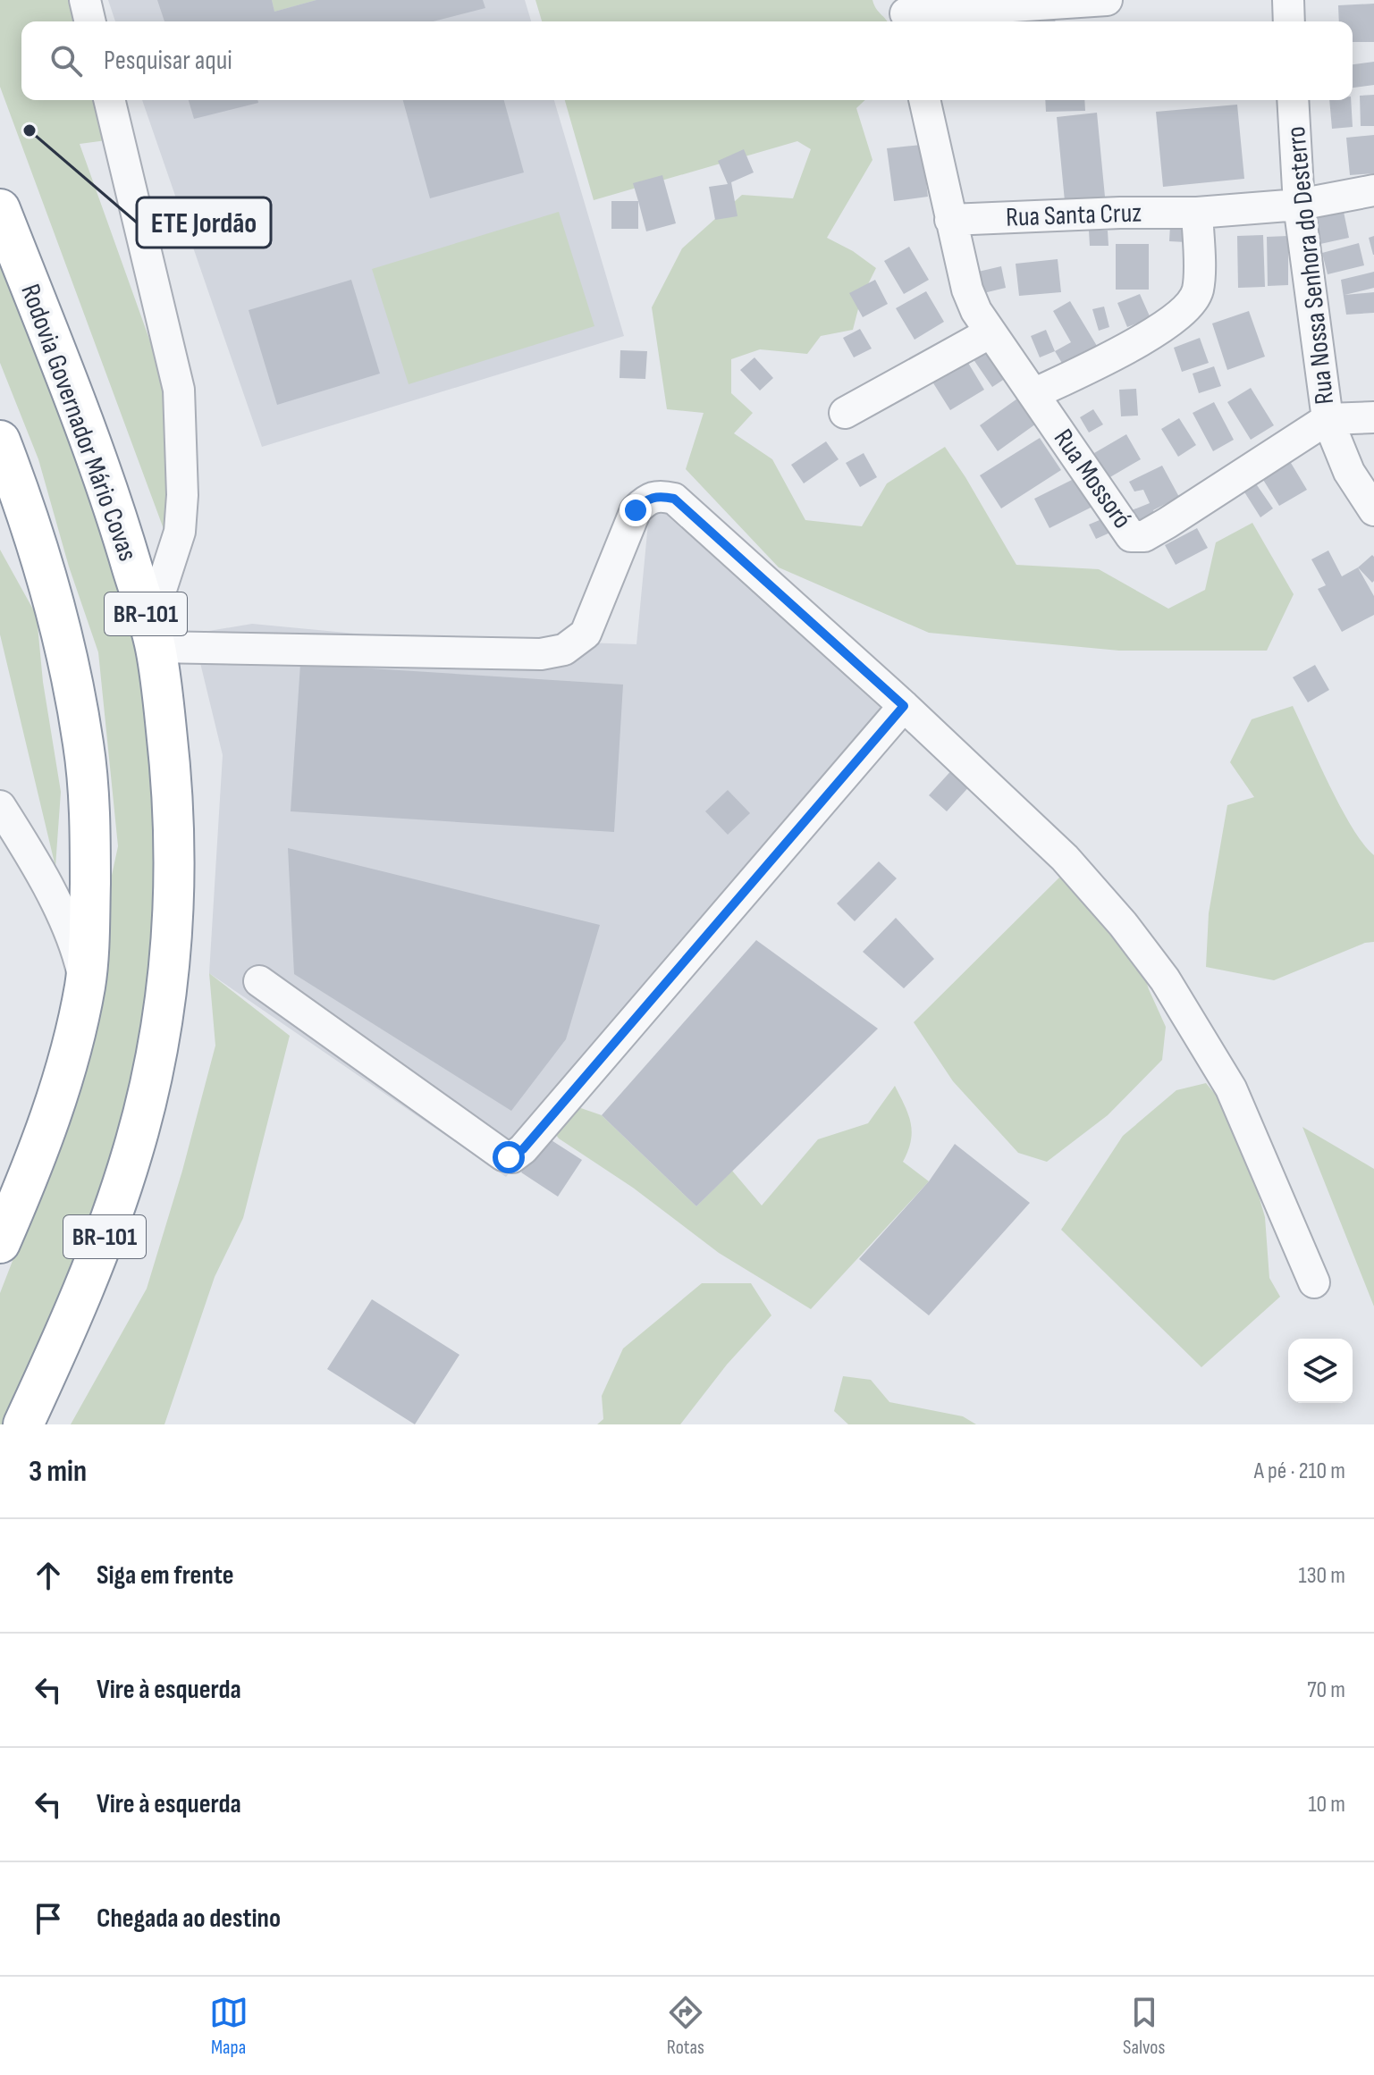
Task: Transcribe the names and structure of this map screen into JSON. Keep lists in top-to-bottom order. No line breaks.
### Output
{"streets":{"highway":["Rodovia Governador Mário Covas","BR-101"],"street":["Rua Santa Cruz","Rua Nossa Senhora do Desterro","Rua Mossoró"]},"crossings":[["Rua Santa Cruz","Rua Nossa Senhora do Desterro"],["Rua Santa Cruz","Rua Mossoró"],["Rua Nossa Senhora do Desterro","Rua Mossoró"]],"places":["ETE Jordão"],"page":{"search":"Pesquisar aqui","heading":["3 min","A pé · 210 m"],"list":[["Siga em frente","130 m"],["Vire à esquerda","70 m"],["Vire à esquerda","10 m"],"Chegada ao destino"],"nav":["Mapa","Rotas","Salvos"]}}
